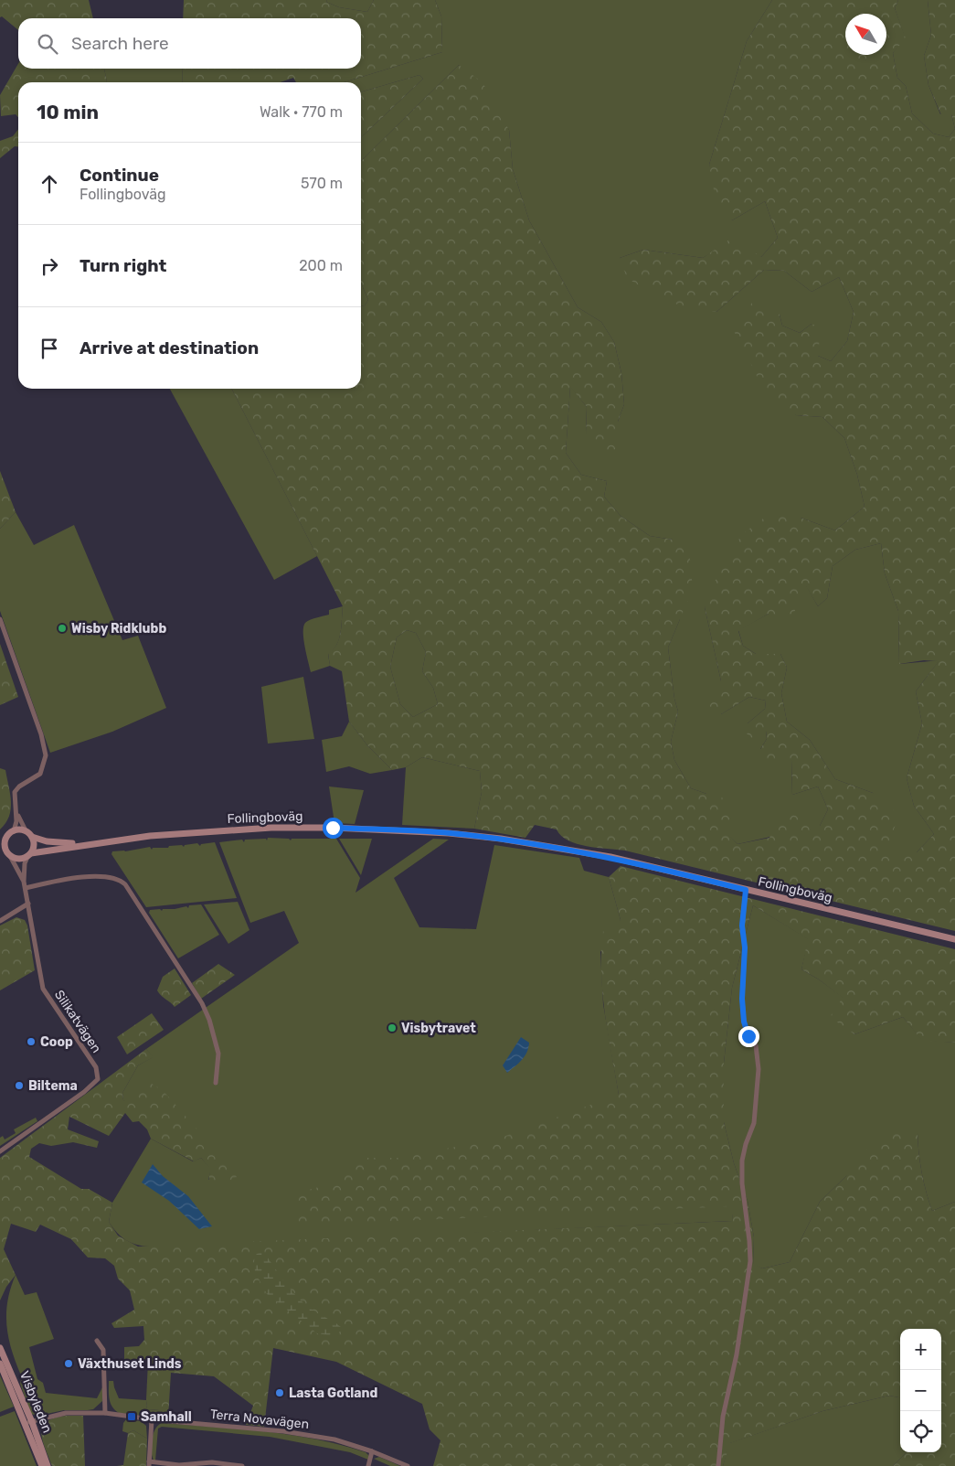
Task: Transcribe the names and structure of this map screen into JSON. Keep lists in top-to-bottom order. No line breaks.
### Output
{"streets":{"main road":["Follingboväg","Visbyleden"],"street":["Silikatvägen","Terra Novavägen"]},"crossings":[["Visbyleden","Terra Novavägen"]],"places":{"other":["Wisby Ridklubb","Visbytravet","Coop","Biltema","Växthuset Linds","Lasta Gotland"],"transit":["Samhall"]},"north":"top left","page":{"search":"Search here","heading":["10 min","Walk · 770 m"],"list":[["Continue","Follingboväg","570 m"],["Turn right","200 m"],"Arrive at destination"],"map_buttons":["+","−"]}}
